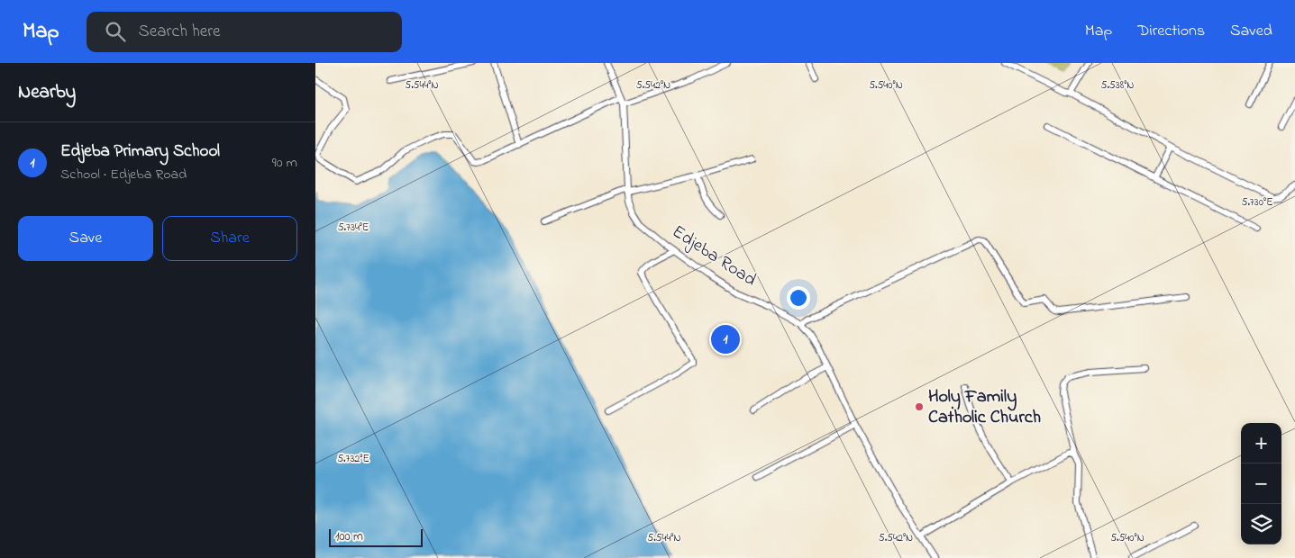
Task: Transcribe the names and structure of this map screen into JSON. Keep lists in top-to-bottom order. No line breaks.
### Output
{"streets":{"street":["Edjeba Road"]},"places":["Holy Family Catholic Church"],"scale_bar":"100 m","page":{"header":"Map","search":"Search here","nav":["Map","Directions","Saved"],"heading":"Nearby","list":[{"mark":"1","name":"Edjeba Primary School","note":"School · Edjeba Road","value":"90 m"}],"buttons":["Save","Share"],"pins":"1","map_buttons":["+","−"],"scale":"100 m"},"coordinates":["5.544°N","5.542°N","5.540°N","5.538°N","5.730°E","5.734°E","5.732°E"]}
